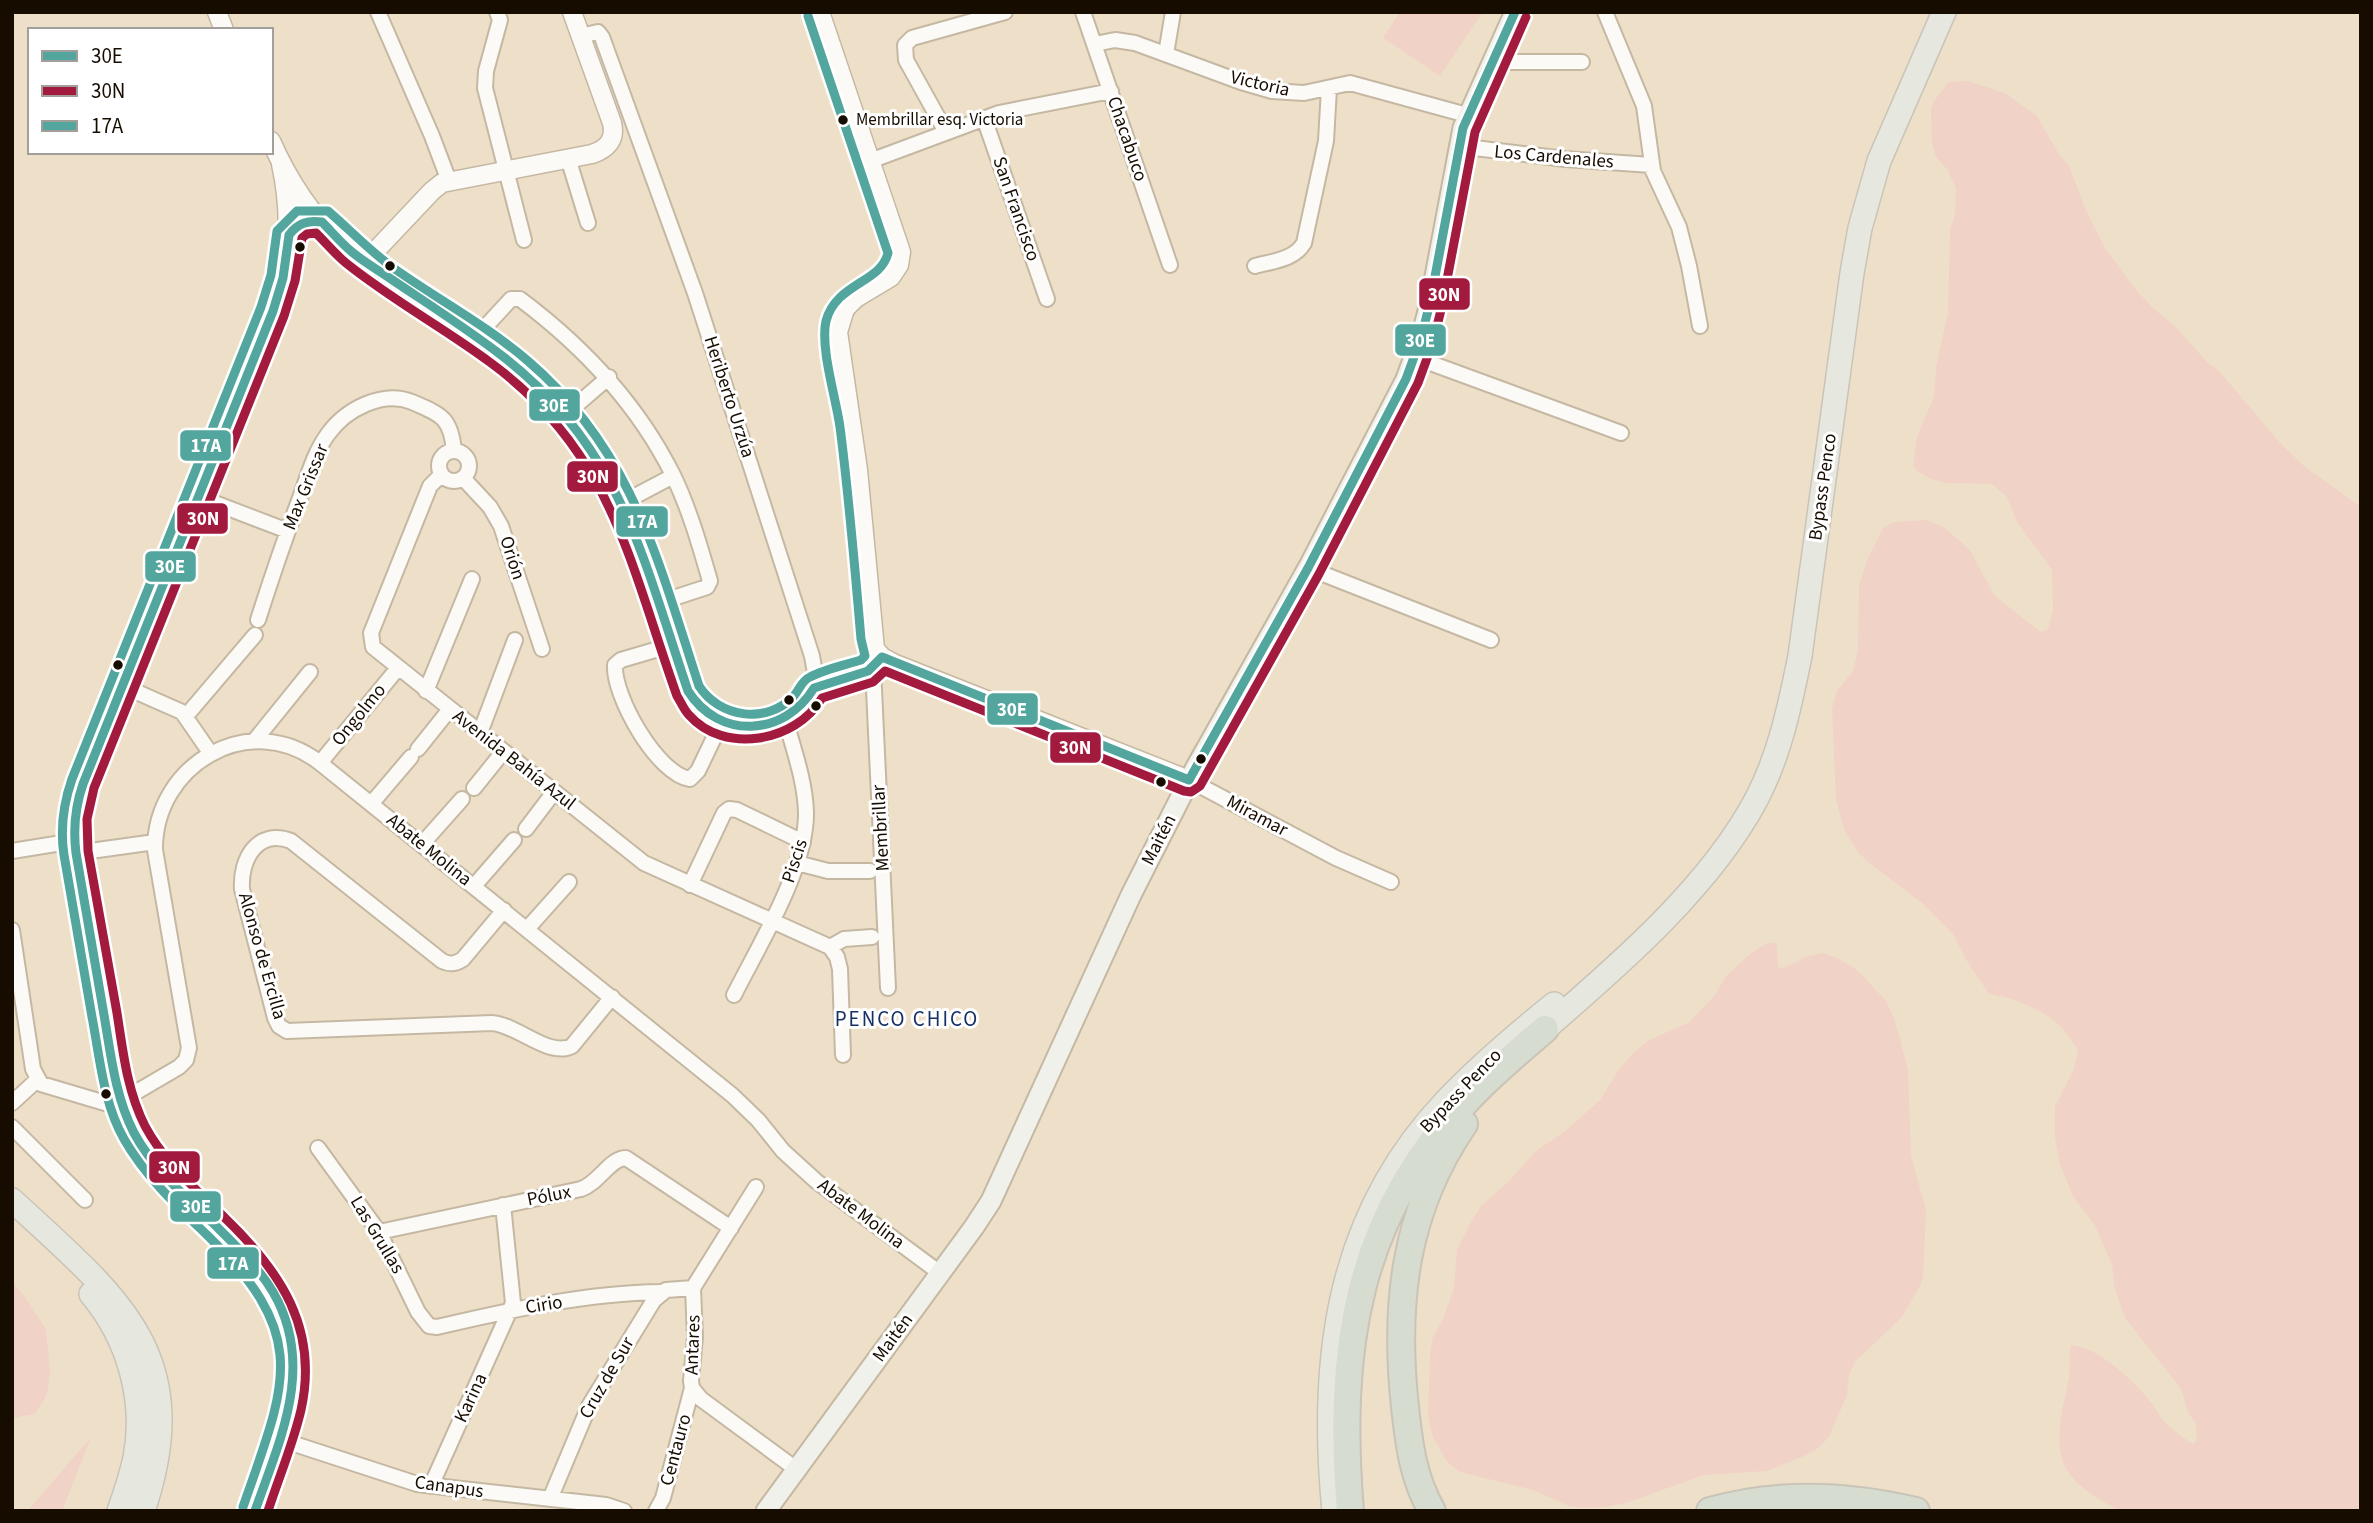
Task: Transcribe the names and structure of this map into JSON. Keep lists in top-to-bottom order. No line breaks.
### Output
{"streets":{"main road":["Bypass Penco","Maitén"],"street":["Victoria","Chacabuco","Los Cardenales","San Francisco","Heriberto Urzúa","Max Grissar","Orión","Ongolmo","Avenida Bahía Azul","Miramar","Membrillar","Abate Molina","Piscis","Alonso de Ercilla","Pólux","Las Grullas","Cirio","Antares","Cruz de Sur","Karina","Centauro","Canapus"]},"crossings":[["Victoria","Chacabuco"],["Victoria","Maitén"],["Los Cardenales","Maitén"],["Max Grissar","Orión"],["Max Grissar","Avenida Bahía Azul"],["Orión","Avenida Bahía Azul"],["Ongolmo","Avenida Bahía Azul"],["Ongolmo","Abate Molina"],["Avenida Bahía Azul","Piscis"],["Miramar","Membrillar"],["Miramar","Maitén"],["Maitén","Abate Molina"],["Maitén","Antares"],["Abate Molina","Alonso de Ercilla"],["Pólux","Las Grullas"],["Pólux","Antares"],["Las Grullas","Cirio"],["Cirio","Cruz de Sur"],["Cirio","Karina"],["Antares","Centauro"],["Cruz de Sur","Canapus"],["Karina","Canapus"]],"districts":["PENCO CHICO"],"places":["Membrillar esq. Victoria"],"lines":["transit line 30E","transit line 17A","transit line 30N"],"legend":["30E","30N","17A"]}
